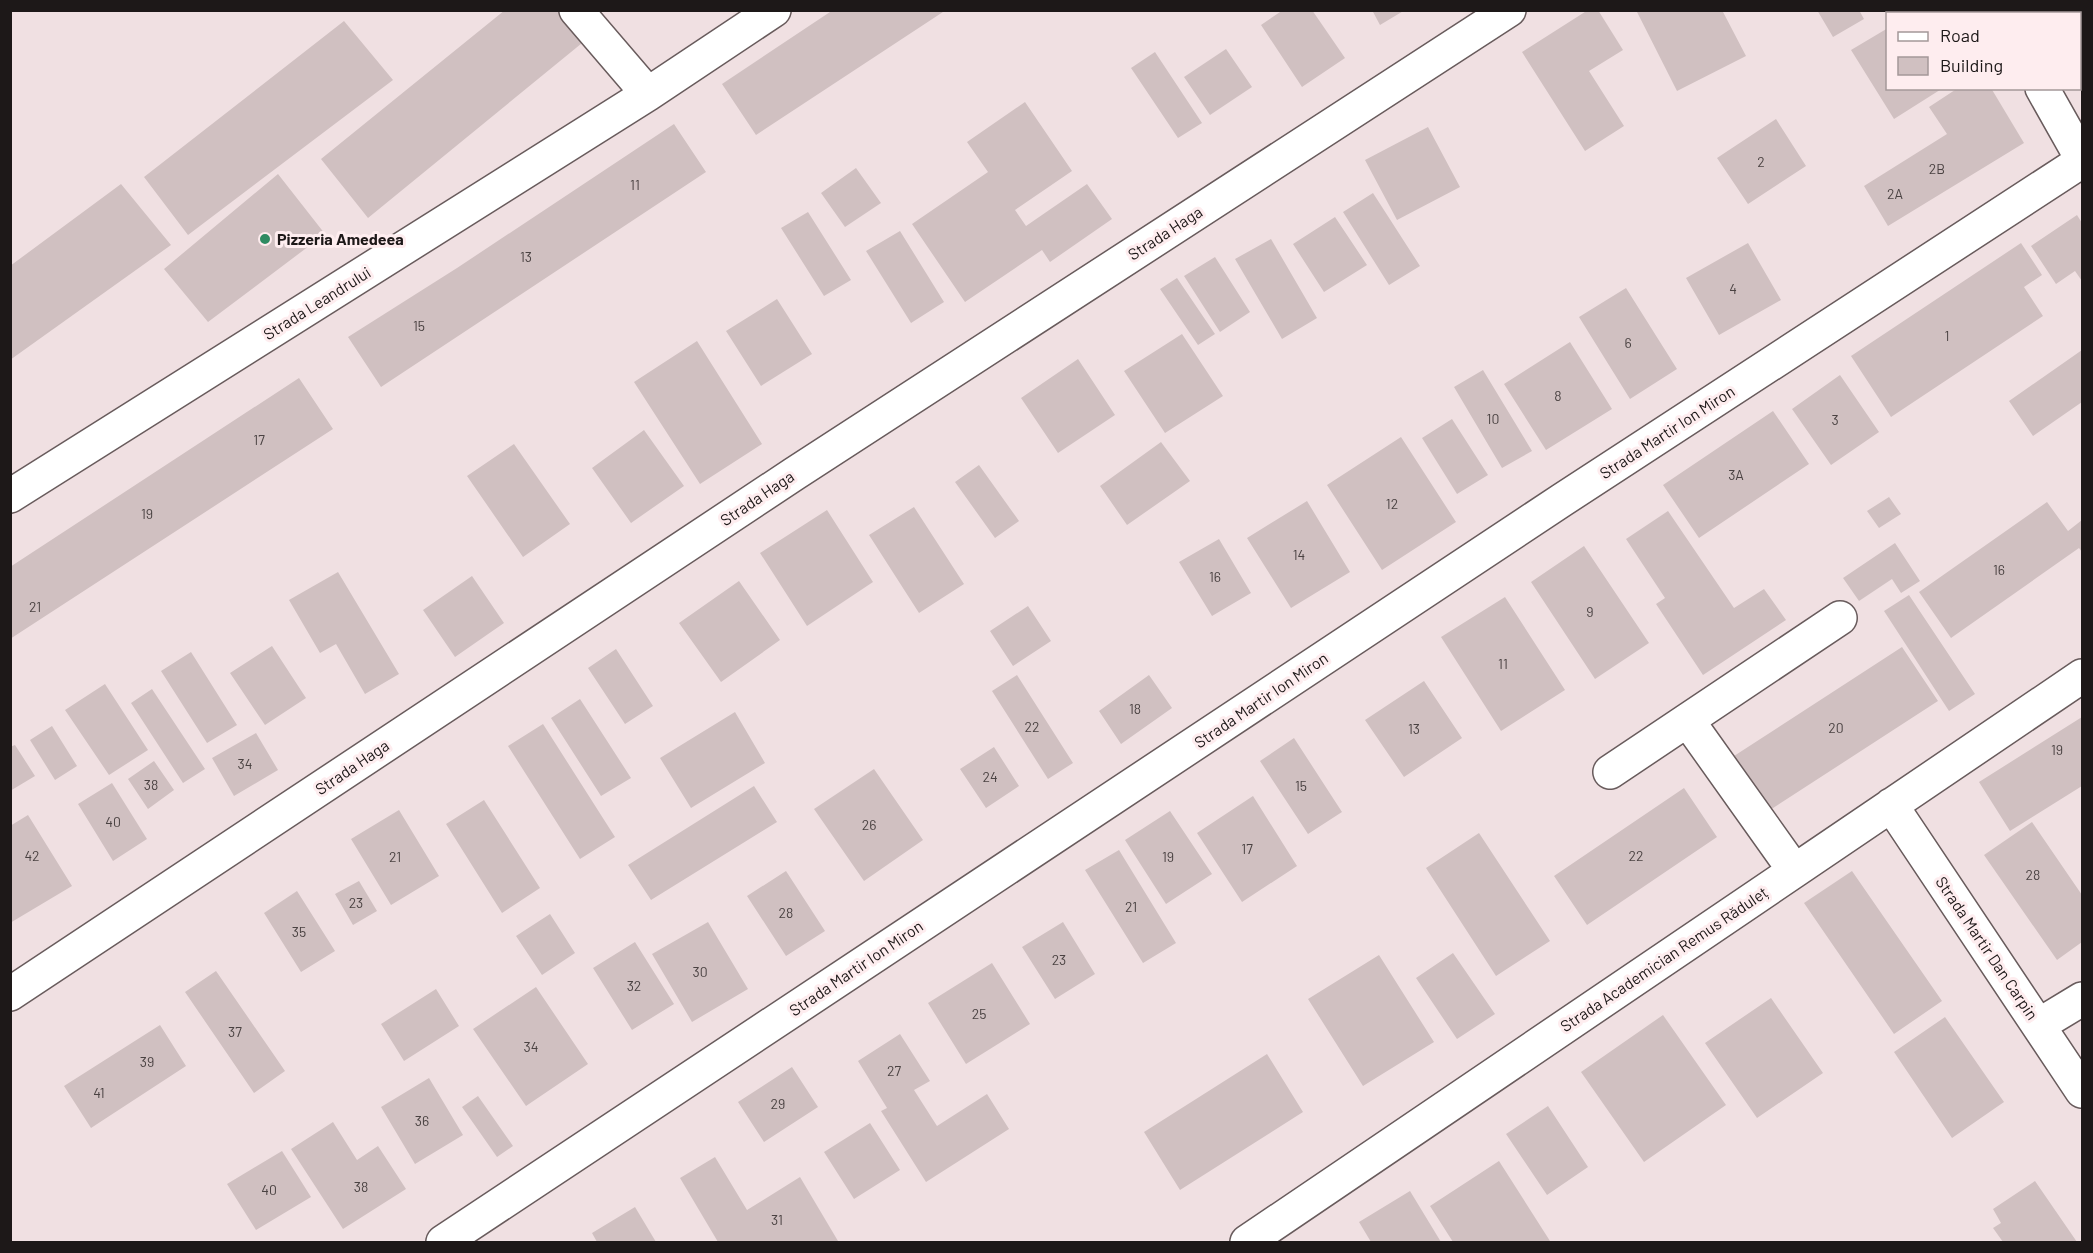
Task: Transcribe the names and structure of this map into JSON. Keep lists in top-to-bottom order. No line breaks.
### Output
{"streets":{"street":["Strada Haga","Strada Leandrului","Strada Martir Ion Miron","Strada Martir Dan Carpin","Strada Academician Remus Răduleț"]},"crossings":[["Strada Martir Dan Carpin","Strada Academician Remus Răduleț"]],"places":["Pizzeria Amedeea"],"house_numbers":["2","2B","11","2A","13","4","15","1","6","8","10","3","17","3A","12","19","14","16","16","21","9","11","18","22","20","13","19","34","24","38","15","40","26","17","42","22","21","19","28","23","21","28","35","23","30","32","25","37","34","39","27","41","29","36","38","40","31"],"legend":["Road","Building"]}
